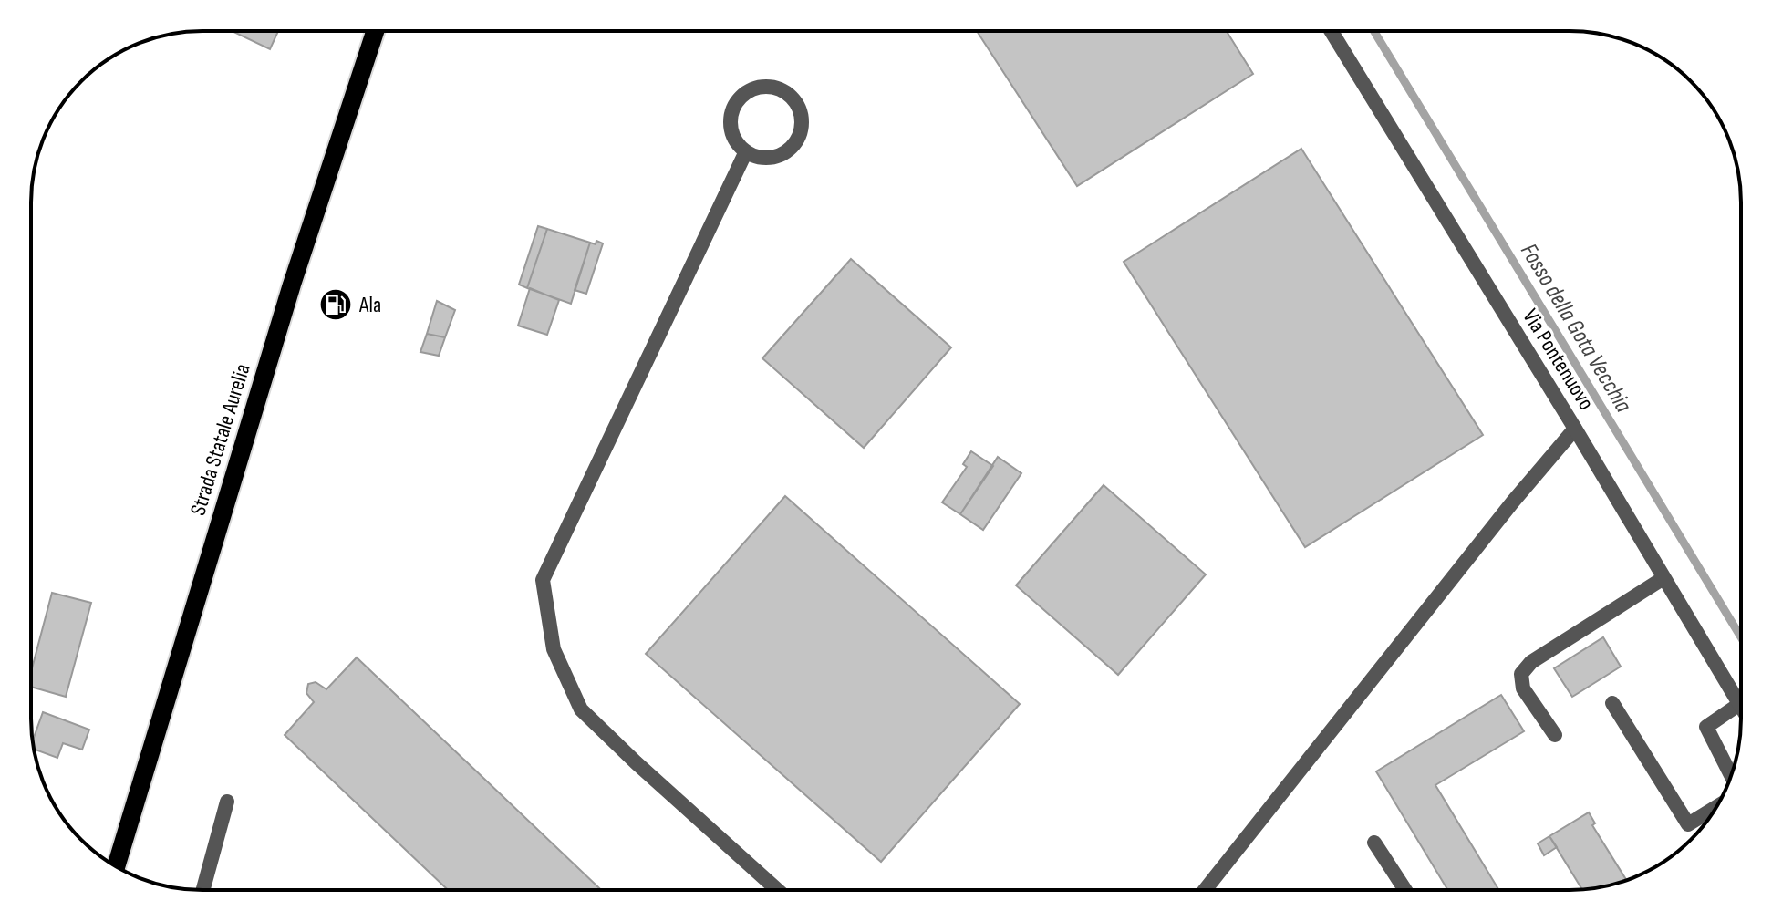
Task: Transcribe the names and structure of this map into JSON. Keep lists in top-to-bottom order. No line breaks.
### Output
{"streets":{"main road":["Strada Statale Aurelia"],"street":["Via Pontenuovo"]},"water":["Fosso della Gota Vecchia"],"places":{"fuel station":["Ala"]}}
